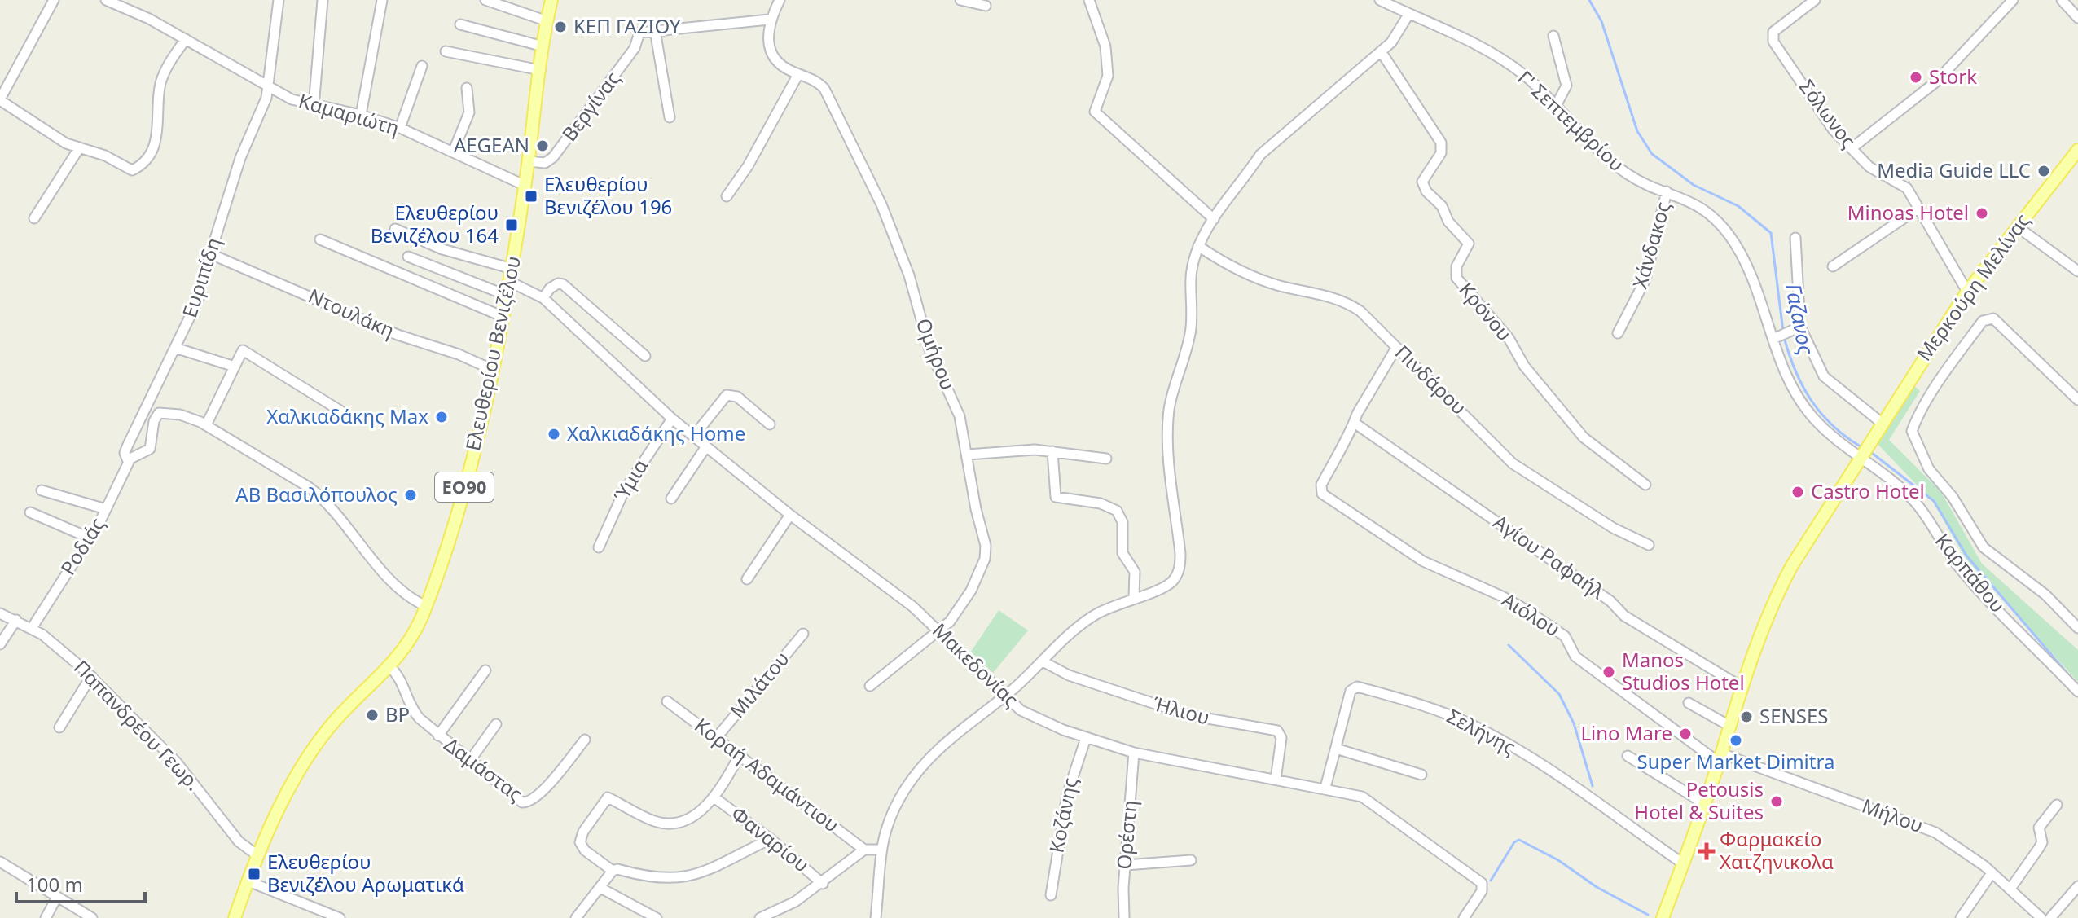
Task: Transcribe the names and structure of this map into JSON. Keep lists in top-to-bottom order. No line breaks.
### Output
{"streets":{"main road":["Μερκούρη Μελίνας","Ελευθερίου Βενιζέλου","ΕΟ90"],"street":["Βεργίνας","Σόλωνος","Καμαριώτη","Γ' Σεπτεμβρίου","Χάνδακος","Ευριπίδη","Κρόνου","Ντουλάκη","Ομήρου","Πινδάρου","Ύμια","Ροδιάς","Αγίου Ραφαήλ","Καρπάθου","Αιόλου","Μακεδονίας","Μιλάτου","Ήλιου","Παπανδρέου Γεωρ.","Σελήνης","Δαμάστας","Κοραή Αδαμάντιου","Κοζάνης","Μήλου","Ορέστη","Φαναρίου"]},"crossings":[["Βεργίνας","Ελευθερίου Βενιζέλου"],["Σόλωνος","Μερκούρη Μελίνας"],["Καμαριώτη","Ευριπίδη"],["Καμαριώτη","Ελευθερίου Βενιζέλου"],["Γ' Σεπτεμβρίου","Χάνδακος"],["Γ' Σεπτεμβρίου","Μερκούρη Μελίνας"],["Γ' Σεπτεμβρίου","Καρπάθου"],["Ευριπίδη","Ντουλάκη"],["Ευριπίδη","Ροδιάς"],["Μερκούρη Μελίνας","Αγίου Ραφαήλ"],["Μερκούρη Μελίνας","Καρπάθου"],["Μερκούρη Μελίνας","Αιόλου"],["Μερκούρη Μελίνας","Σελήνης"],["Μερκούρη Μελίνας","Μήλου"],["Ντουλάκη","Ελευθερίου Βενιζέλου"],["Ελευθερίου Βενιζέλου","Μακεδονίας"],["Ελευθερίου Βενιζέλου","Παπανδρέου Γεωρ."],["Ελευθερίου Βενιζέλου","Δαμάστας"],["Ομήρου","Μακεδονίας"],["Ύμια","Μακεδονίας"],["Ροδιάς","Παπανδρέου Γεωρ."],["Αγίου Ραφαήλ","Αιόλου"],["Αιόλου","Μήλου"],["Μακεδονίας","Ήλιου"],["Μακεδονίας","Σελήνης"],["Μακεδονίας","Κοζάνης"],["Μακεδονίας","Ορέστη"],["Μιλάτου","Κοραή Αδαμάντιου"]],"water":["Γαζανος"],"places":{"other":["ΚΕΠ ΓΑΖΙΟΥ","Stork","AEGEAN","Media Guide LLC","Minoas Hotel","Χαλκιαδάκης Max","Χαλκιαδάκης Home","Castro Hotel","ΑΒ Βασιλόπουλος","Manos Studios Hotel","BP","SENSES","Lino Mare","Super Market Dimitra","Petousis Hotel & Suites"],"transit":["Ελευθερίου Βενιζέλου 196","Ελευθερίου Βενιζέλου 164","Ελευθερίου Βενιζέλου Αρωματικά"],"health":["Φαρμακείο Χατζηνικολα"]},"scale_bar":"100 m"}
